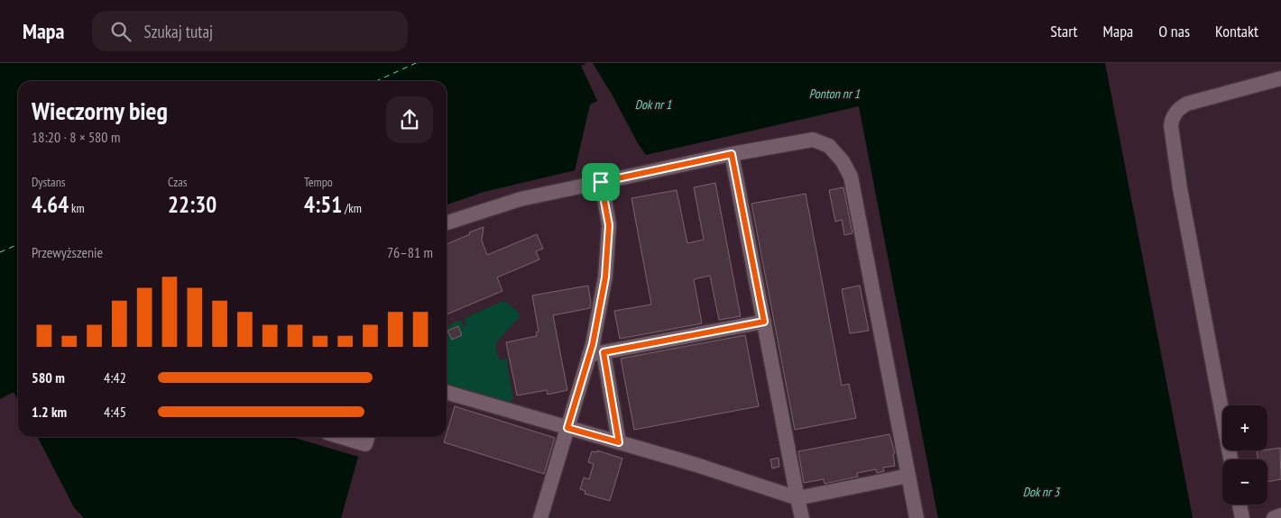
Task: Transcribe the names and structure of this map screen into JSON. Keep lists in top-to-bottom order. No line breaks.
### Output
{"water":["Ponton nr 1","Dok nr 1","Dok nr 3"],"page":{"header":"Mapa","search":"Szukaj tutaj","nav":["Start","Mapa","O nas","Kontakt"],"heading":["Wieczorny bieg","18:20 · 8 × 580 m"],"stats":[["Dystans","4.64 km"],["Czas","22:30"],["Tempo","4:51 /km"]],"chart":["Przewyższenie","76–81 m"],"list":[{"name":"580 m","note":"4:42"},{"name":"1.2 km","note":"4:45"}],"map_buttons":["+","−"]}}
